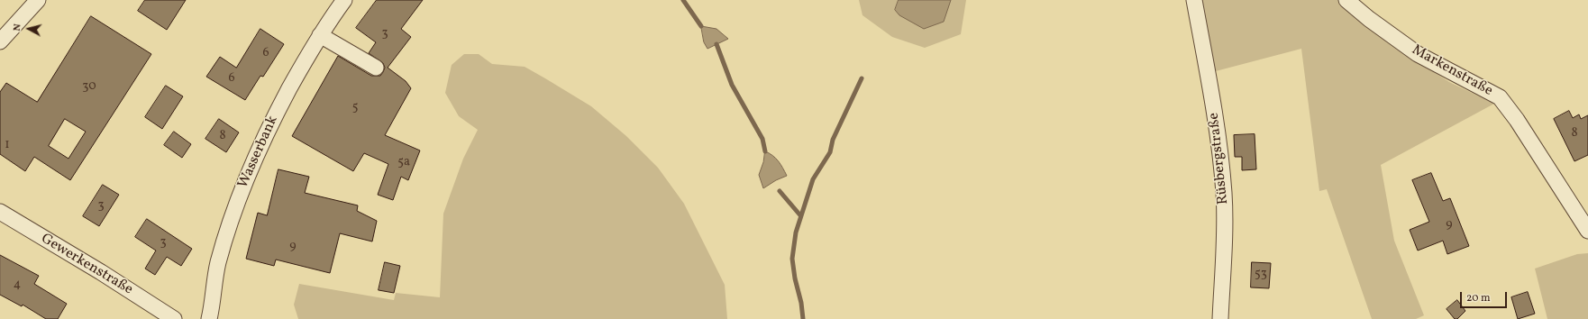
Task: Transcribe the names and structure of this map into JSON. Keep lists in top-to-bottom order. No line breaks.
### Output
{"streets":{"street":["Markenstraße","Wasserbank","Rüsbergstraße","Gewerkenstraße"]},"house_numbers":["3","6","6","30","5","8","8","1","5a","3","9","3","9","53","4"],"scale_bar":"20 m","north":"left"}
